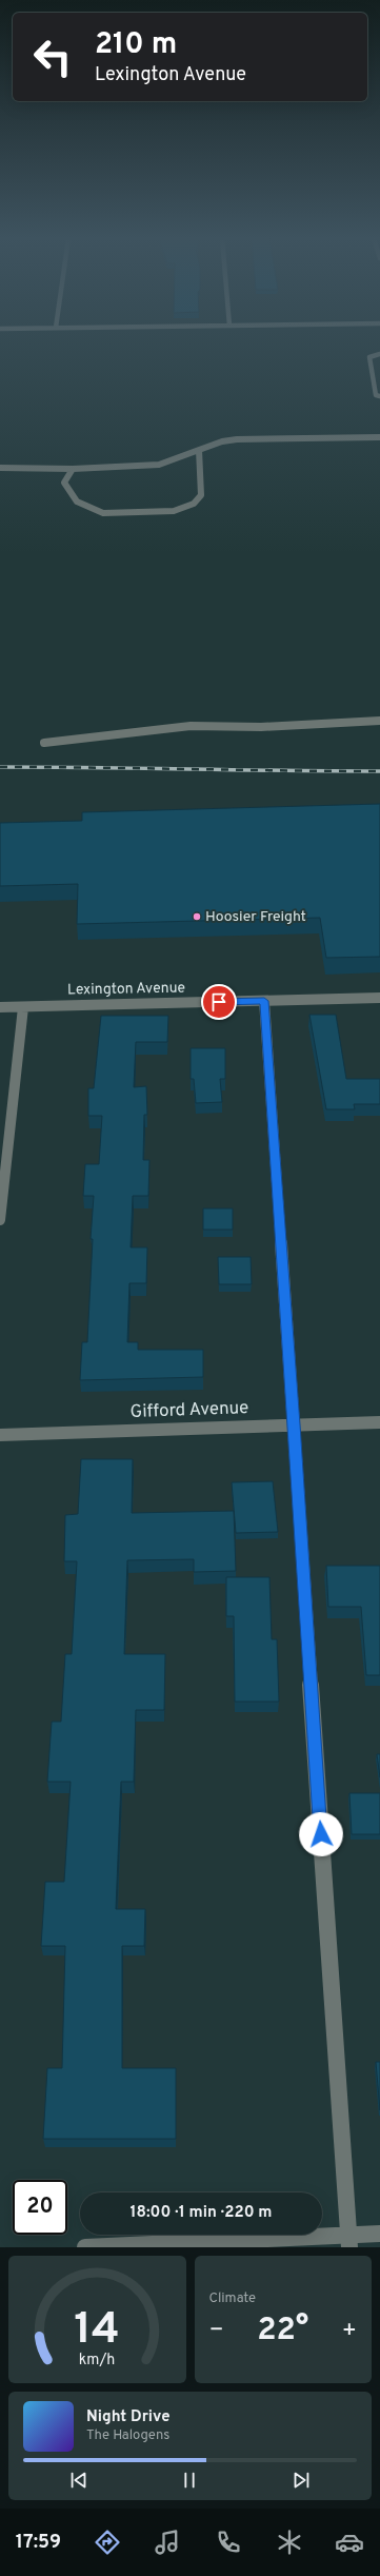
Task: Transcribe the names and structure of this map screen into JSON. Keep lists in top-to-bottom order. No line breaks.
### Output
{"streets":{"street":["Lexington Avenue","Gifford Avenue"]},"places":["Hoosier Freight"],"page":{"turn":["210 m","Lexington Avenue"],"limit":"20","trip":"18:00 · 1 min · 220 m","tile":"Climate","heat":["−","22°","+"],"song":["Night Drive","The Halogens"],"tabs":"17:59","gauge":["14","km/h"]}}
